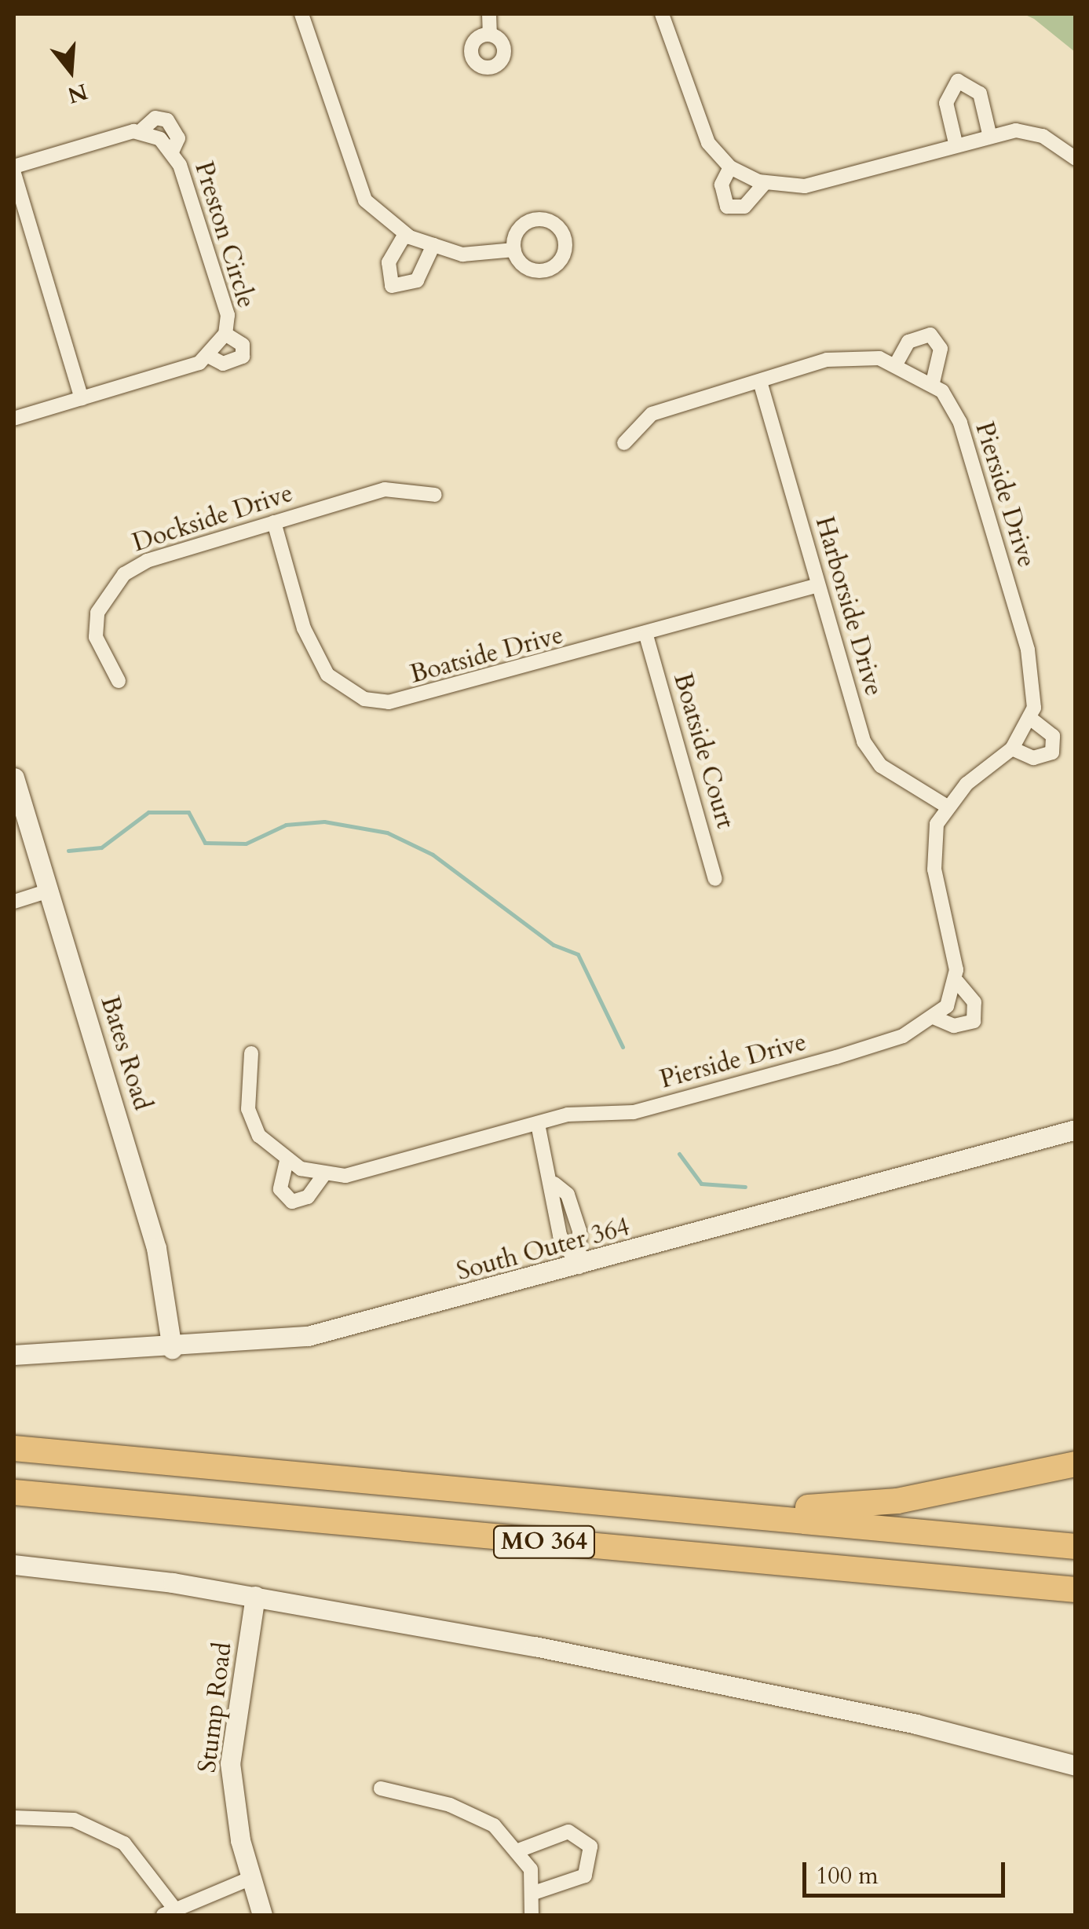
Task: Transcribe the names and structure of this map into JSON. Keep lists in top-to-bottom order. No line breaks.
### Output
{"streets":{"highway":["MO 364"],"street":["Preston Circle","Pierside Drive","Dockside Drive","Harborside Drive","Boatside Drive","Boatside Court","Bates Road","South Outer 364","Stump Road"]},"crossings":[["Pierside Drive","Harborside Drive"],["Dockside Drive","Boatside Drive"],["Harborside Drive","Boatside Drive"],["Boatside Drive","Boatside Court"],["Bates Road","South Outer 364"]],"scale_bar":"100 m","north":"bottom"}
